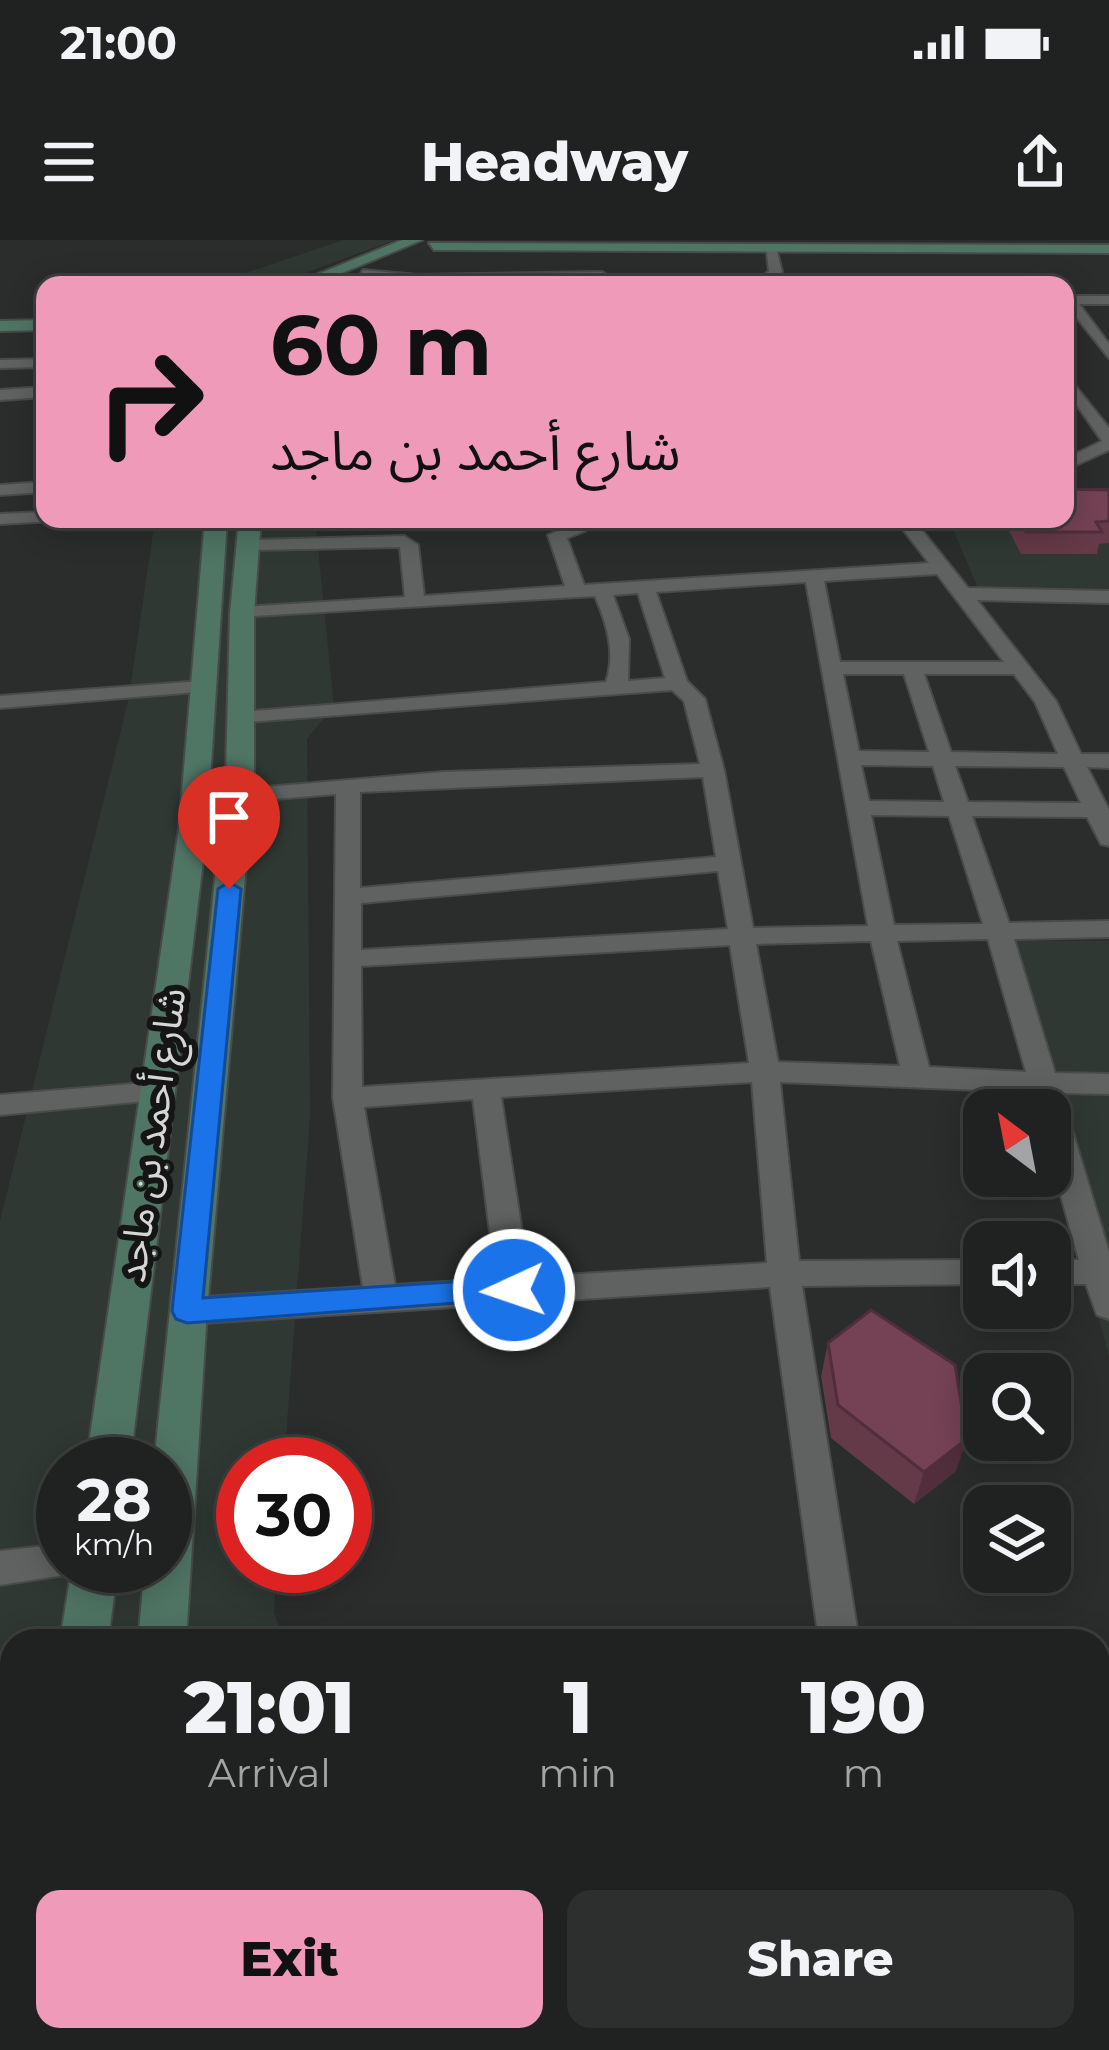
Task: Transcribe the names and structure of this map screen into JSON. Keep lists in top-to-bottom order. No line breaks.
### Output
{"streets":{"main road":["شارع أحمد بن ماجد"]},"north":"top left","page":{"status":"21:00","header":"Headway","turn":["60 m","شارع أحمد بن ماجد"],"speed":"28 km/h","limit":"30","eta":["21:01","Arrival","1","min","190","m"],"buttons":["Exit","Share"]}}
